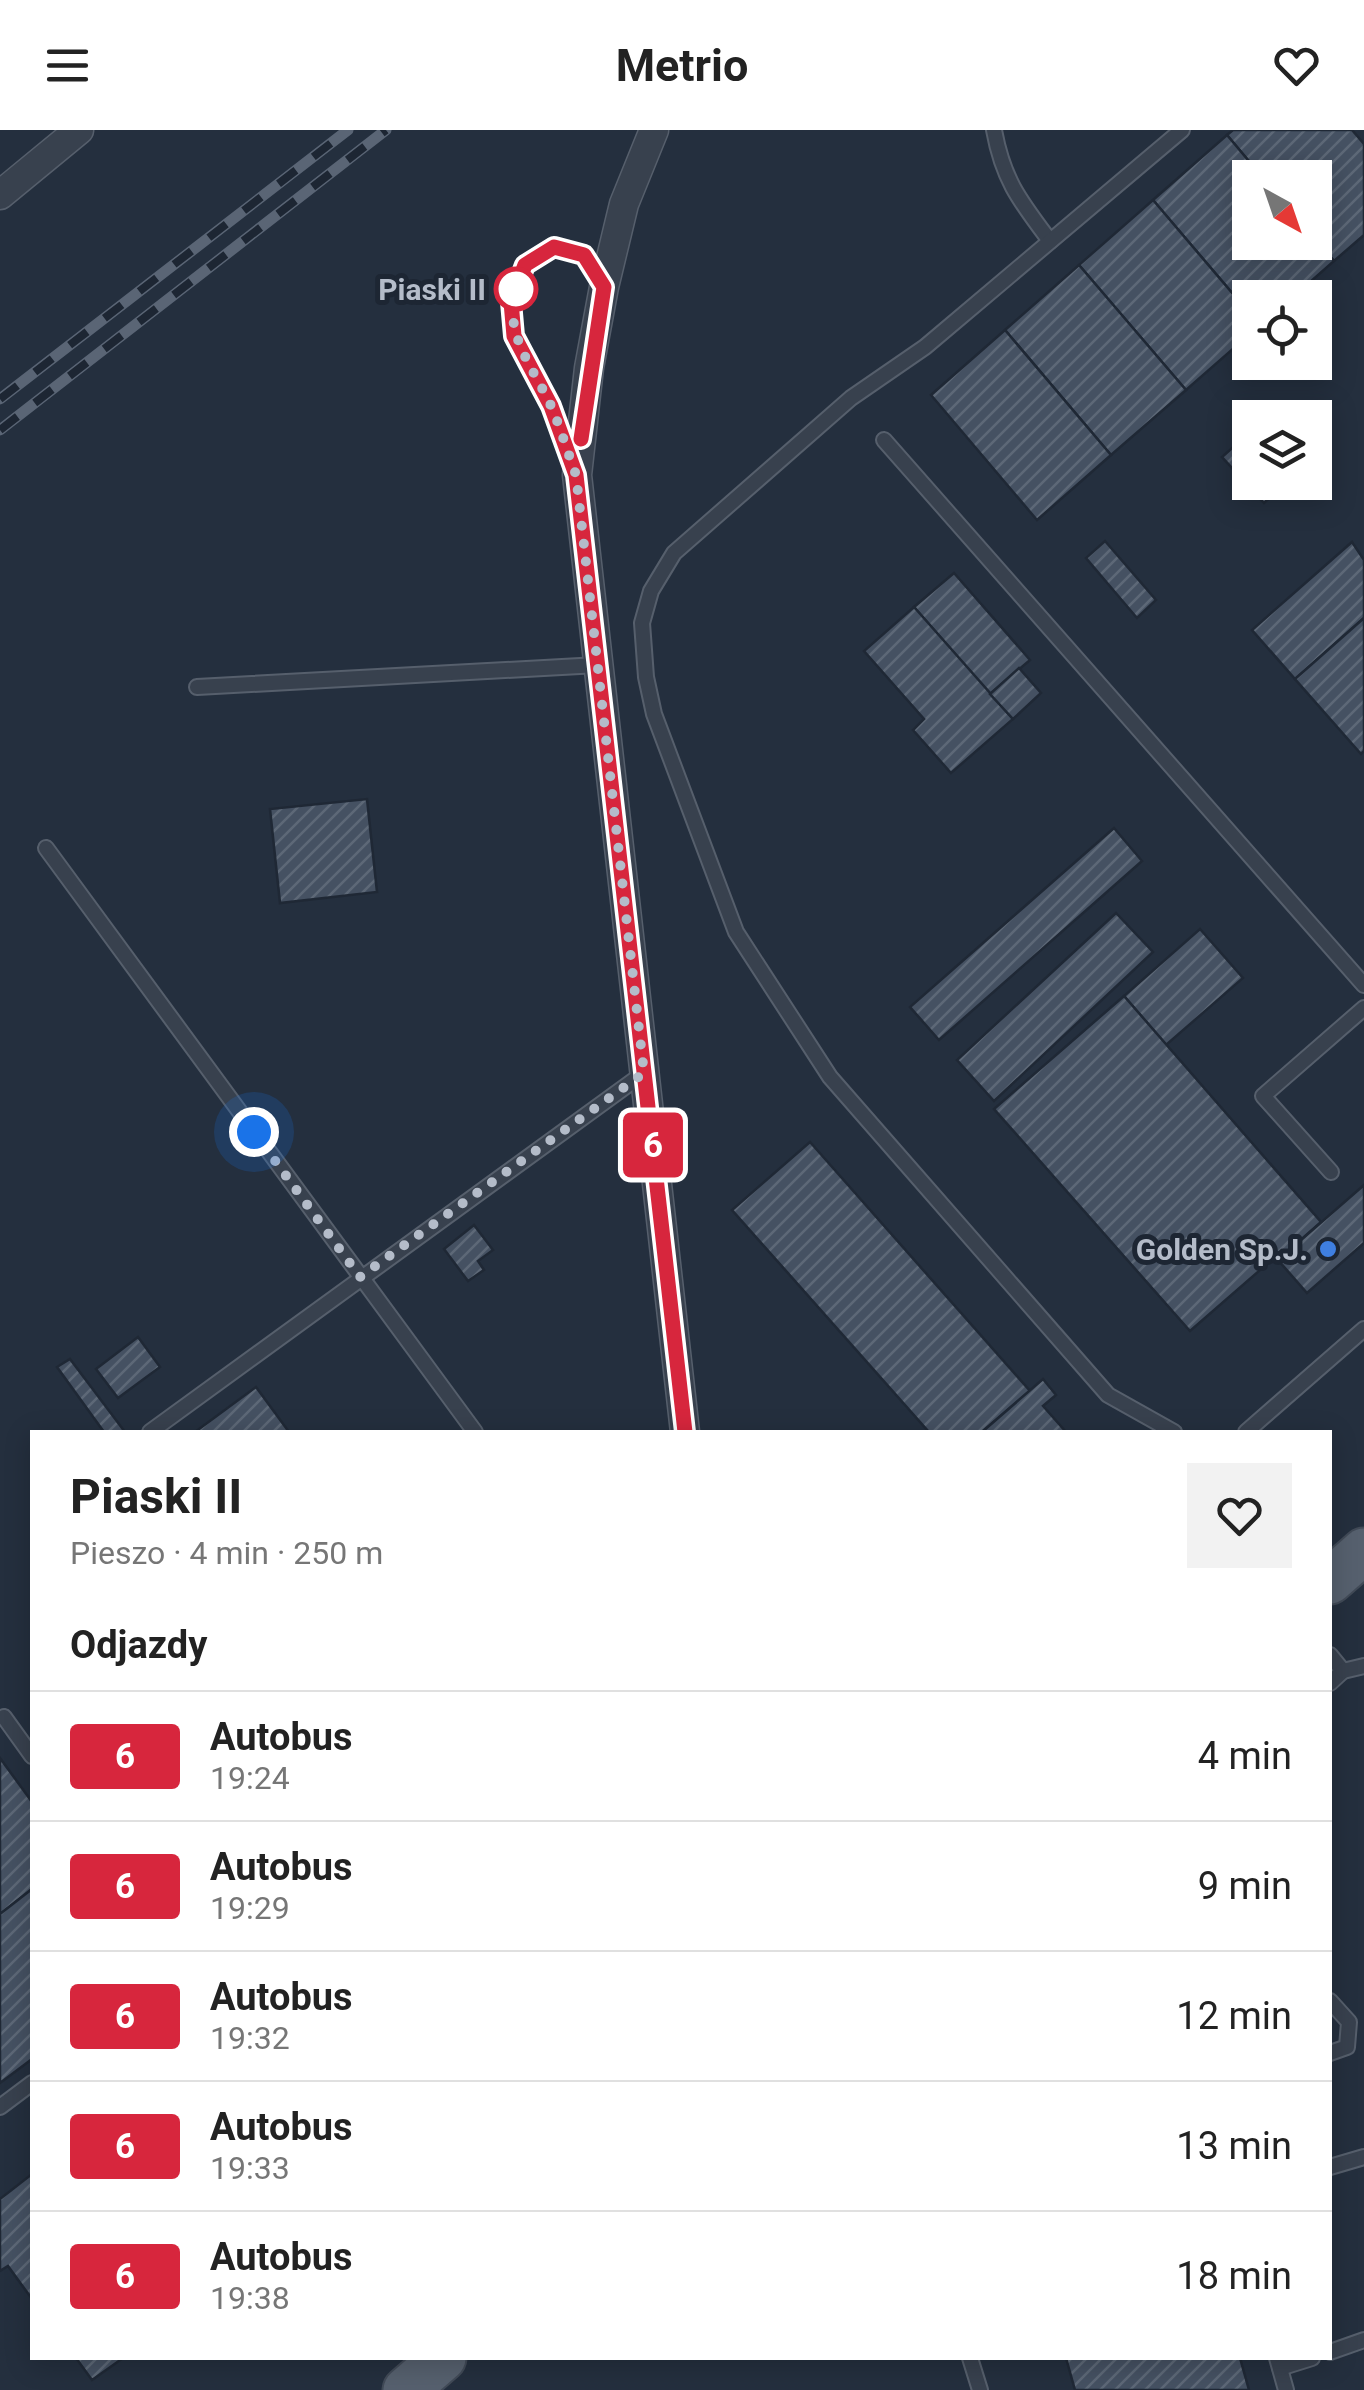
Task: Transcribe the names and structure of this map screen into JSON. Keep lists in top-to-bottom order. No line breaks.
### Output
{"places":["Piaski II","Golden Sp.J."],"lines":["bus line 6"],"north":"bottom right","page":{"header":"Metrio","on_map":"6","heading":[["Piaski II","Pieszo · 4 min · 250 m"],"Odjazdy"],"list":[{"mark":"6","name":"Autobus","note":"19:24","value":"4 min"},{"mark":"6","name":"Autobus","note":"19:29","value":"9 min"},{"mark":"6","name":"Autobus","note":"19:32","value":"12 min"},{"mark":"6","name":"Autobus","note":"19:33","value":"13 min"},{"mark":"6","name":"Autobus","note":"19:38","value":"18 min"}]}}
